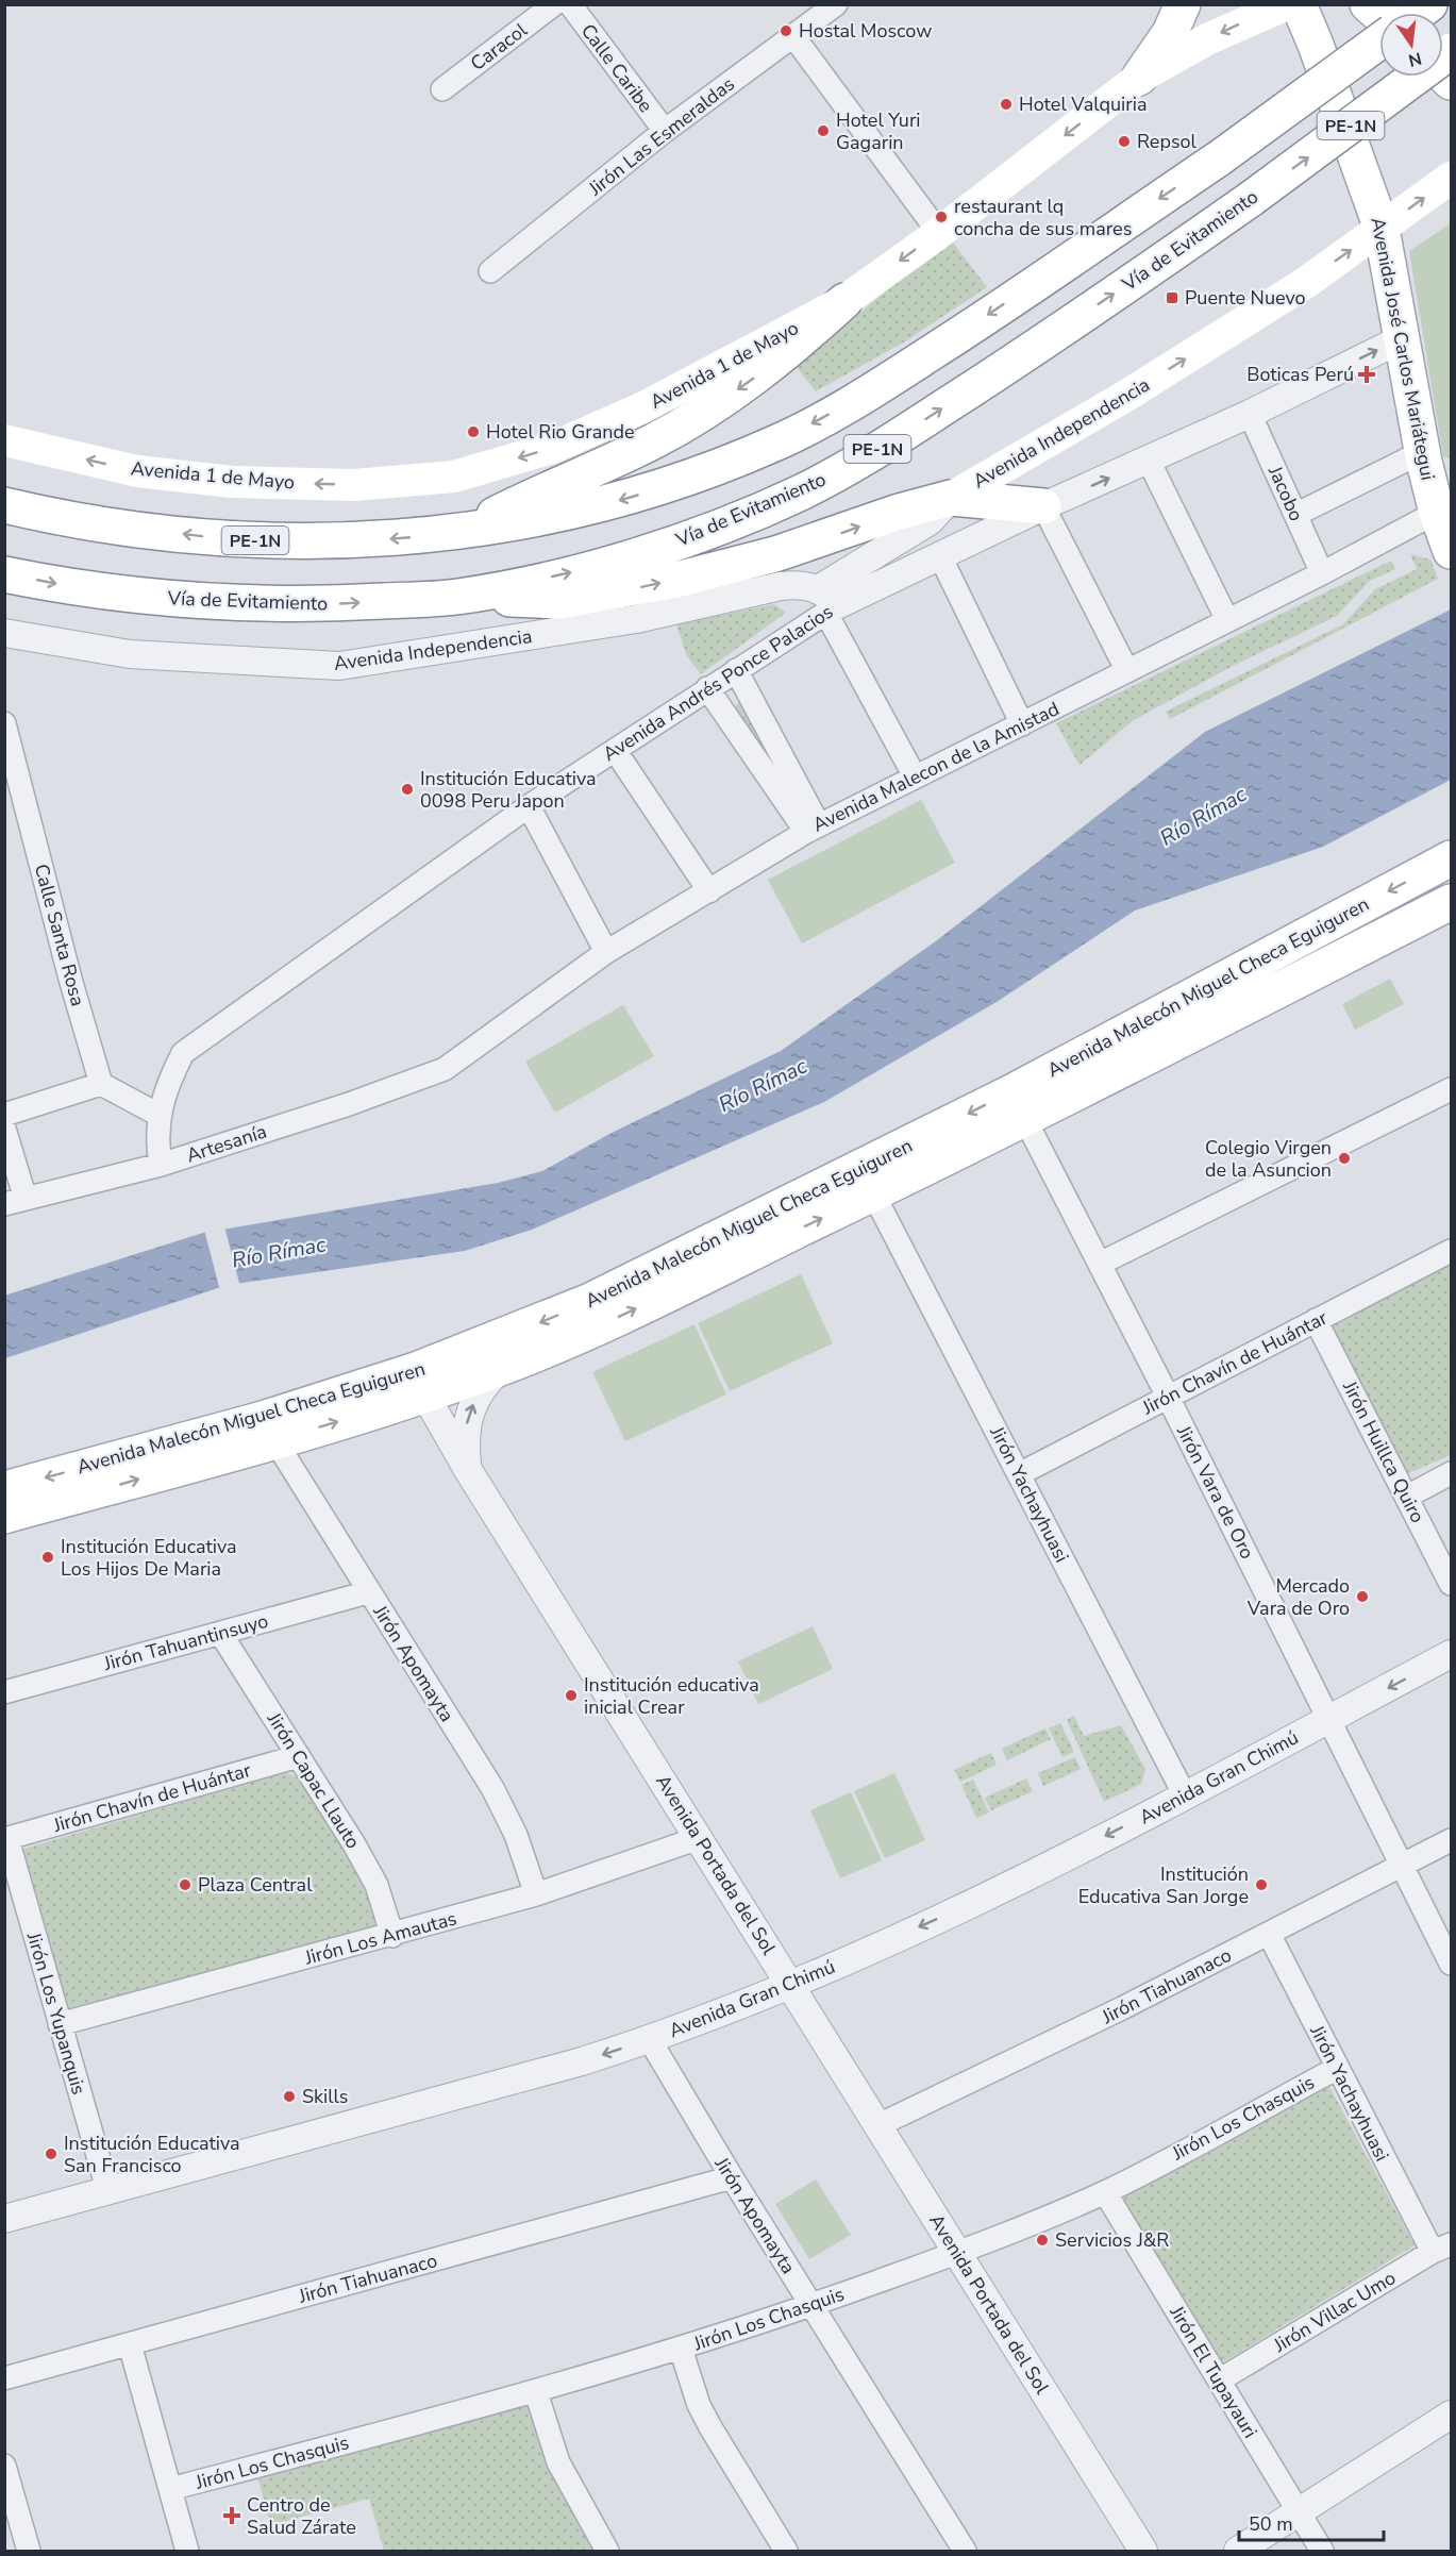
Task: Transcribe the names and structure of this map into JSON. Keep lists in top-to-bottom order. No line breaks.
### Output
{"streets":{"main road":["PE-1N","Vía de Evitamiento","Avenida José Carlos Mariátegui","Avenida 1 de Mayo","Avenida Independencia","Avenida Malecón Miguel Checa Eguiguren"],"street":["Caracol","Calle Caribe","Jirón Las Esmeraldas","Jacobo","Avenida Andrés Ponce Palacios","Avenida Malecon de la Amistad","Calle Santa Rosa","Artesanía","Jirón Chavín de Huántar","Jirón Huillca Quiro","Jirón Vara de Oro","Jirón Yachayhuasi","Jirón Tahuantinsuyo","Jirón Apomayta","Avenida Gran Chimú","Jirón Capac Llauto","Avenida Portada del Sol","Jirón Los Amautas","Jirón Tiahuanaco","Jirón Los Yupanquis","Jirón Los Chasquis","Jirón Villac Umo","Jirón El Tupayauri"]},"crossings":[["Calle Caribe","Jirón Las Esmeraldas"],["Avenida José Carlos Mariátegui","Avenida Independencia"],["Avenida José Carlos Mariátegui","Avenida Andrés Ponce Palacios"],["Avenida José Carlos Mariátegui","Avenida Malecon de la Amistad"],["Avenida Independencia","Avenida Andrés Ponce Palacios"],["Jacobo","Avenida Andrés Ponce Palacios"],["Jacobo","Avenida Malecon de la Amistad"],["Avenida Andrés Ponce Palacios","Artesanía"],["Avenida Malecon de la Amistad","Artesanía"],["Avenida Malecón Miguel Checa Eguiguren","Jirón Vara de Oro"],["Avenida Malecón Miguel Checa Eguiguren","Jirón Yachayhuasi"],["Avenida Malecón Miguel Checa Eguiguren","Jirón Apomayta"],["Avenida Malecón Miguel Checa Eguiguren","Avenida Portada del Sol"],["Jirón Chavín de Huántar","Jirón Huillca Quiro"],["Jirón Chavín de Huántar","Jirón Vara de Oro"],["Jirón Chavín de Huántar","Jirón Yachayhuasi"],["Jirón Chavín de Huántar","Jirón Capac Llauto"],["Jirón Chavín de Huántar","Jirón Los Yupanquis"],["Jirón Vara de Oro","Avenida Gran Chimú"],["Jirón Vara de Oro","Jirón Tiahuanaco"],["Jirón Yachayhuasi","Avenida Gran Chimú"],["Jirón Yachayhuasi","Jirón Tiahuanaco"],["Jirón Yachayhuasi","Jirón Los Chasquis"],["Jirón Yachayhuasi","Jirón Villac Umo"],["Jirón Tahuantinsuyo","Jirón Apomayta"],["Jirón Tahuantinsuyo","Jirón Capac Llauto"],["Jirón Apomayta","Avenida Gran Chimú"],["Jirón Apomayta","Jirón Los Amautas"],["Jirón Apomayta","Jirón Tiahuanaco"],["Jirón Apomayta","Jirón Los Chasquis"],["Avenida Gran Chimú","Avenida Portada del Sol"],["Avenida Gran Chimú","Jirón Los Yupanquis"],["Jirón Capac Llauto","Jirón Los Amautas"],["Avenida Portada del Sol","Jirón Los Amautas"],["Avenida Portada del Sol","Jirón Tiahuanaco"],["Avenida Portada del Sol","Jirón Los Chasquis"],["Jirón Los Amautas","Jirón Los Yupanquis"],["Jirón Los Chasquis","Jirón El Tupayauri"],["Jirón Villac Umo","Jirón El Tupayauri"]],"one_way":["Avenida Gran Chimú"],"water":["Río Rímac"],"places":{"other":["Hostal Moscow","Hotel Valquiria","Hotel Yuri Gagarin","Repsol","restaurant lq concha de sus mares","Hotel Rio Grande","Institución Educativa 0098 Peru Japon","Colegio Virgen de la Asuncion","Institución Educativa Los Hijos De Maria","Mercado Vara de Oro","Institución educativa inicial Crear","Plaza Central","Institución Educativa San Jorge","Skills","Institución Educativa San Francisco","Servicios J&R"],"transit":["Puente Nuevo"],"health":["Boticas Perú","Centro de Salud Zárate"]},"scale_bar":"50 m","north":"bottom"}
